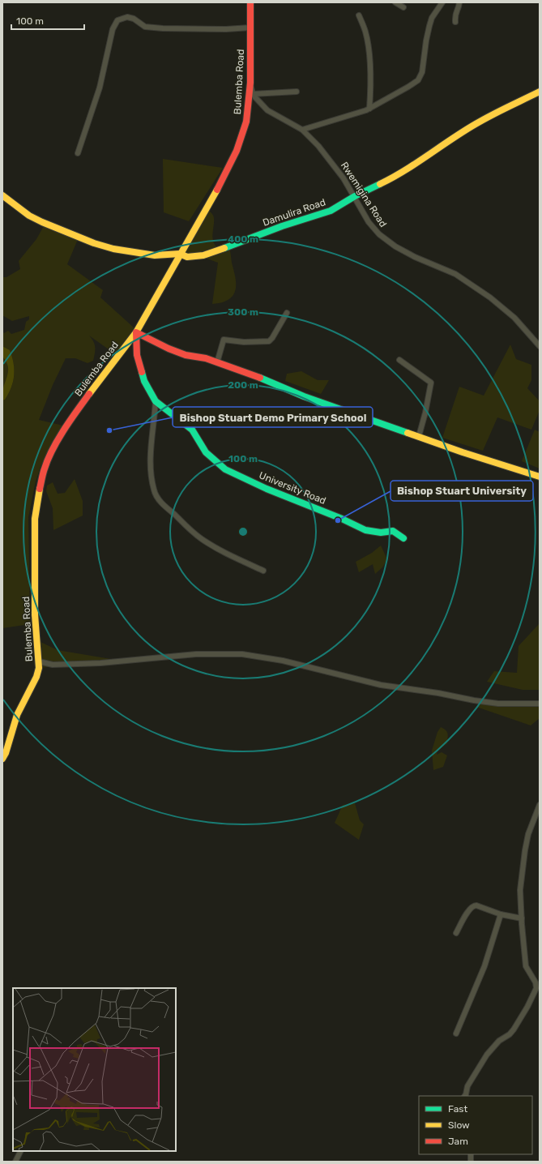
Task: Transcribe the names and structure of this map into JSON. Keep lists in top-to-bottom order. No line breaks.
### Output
{"streets":{"street":["Bulemba Road","Rwemigina Road","Damulira Road","University Road"]},"crossings":[["Bulemba Road","Rwemigina Road"],["Bulemba Road","Damulira Road"],["Bulemba Road","University Road"],["Rwemigina Road","Damulira Road"]],"places":["Bishop Stuart Demo Primary School","Bishop Stuart University"],"legend":["Fast","Slow","Jam"],"scale_bar":"100 m","rings":["400 m","300 m","200 m","100 m"]}
